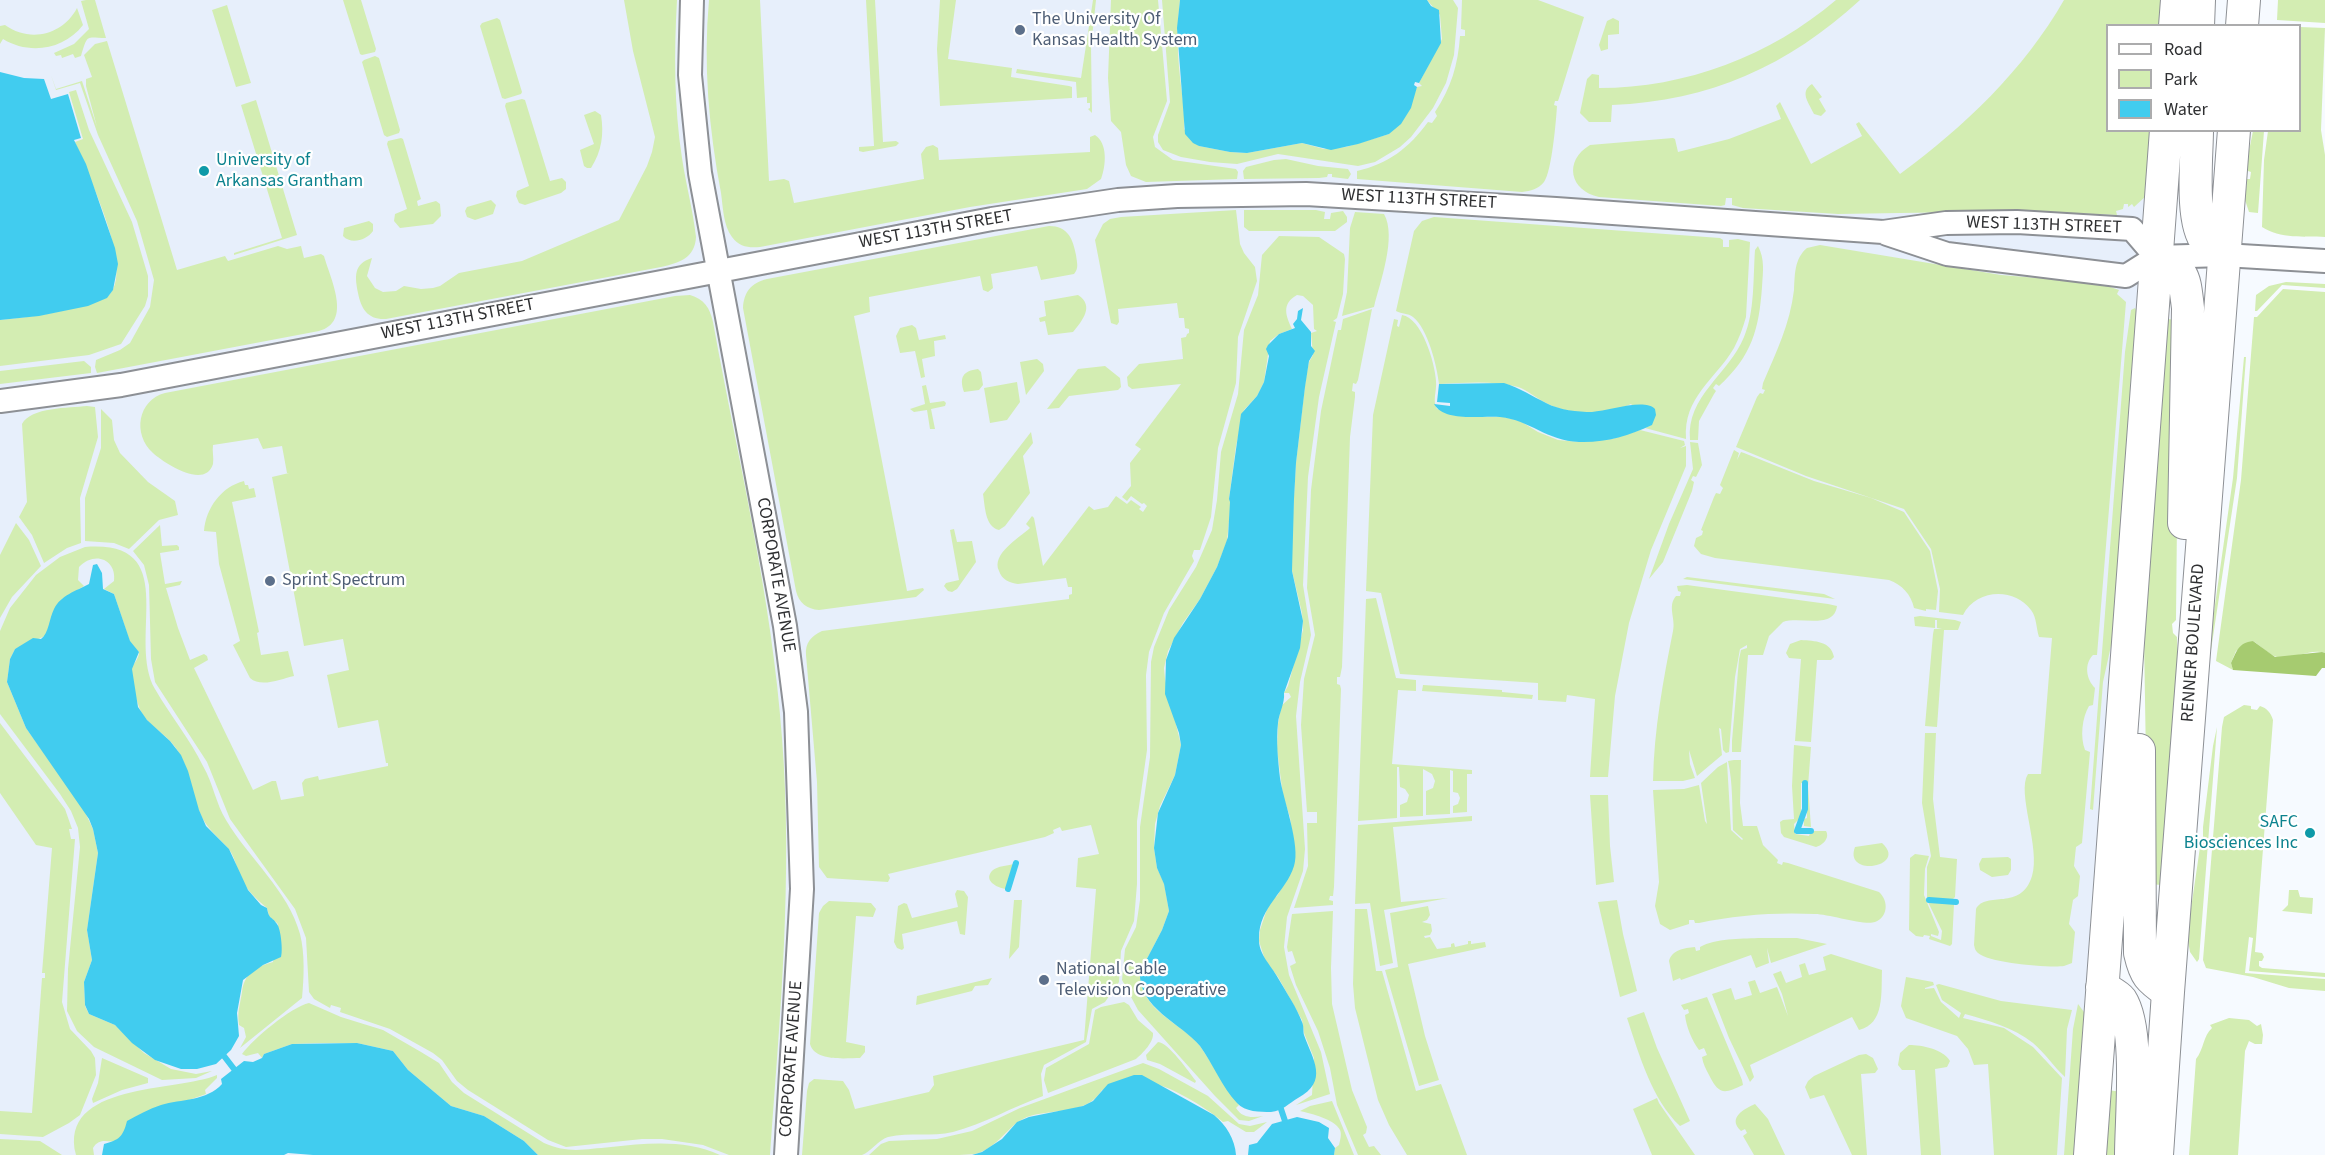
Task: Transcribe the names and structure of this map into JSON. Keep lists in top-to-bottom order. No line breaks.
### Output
{"streets":{"main road":["RENNER BOULEVARD"],"street":["WEST 113TH STREET","CORPORATE AVENUE"]},"crossings":[["WEST 113TH STREET","CORPORATE AVENUE"]],"places":["The University Of Kansas Health System","University of Arkansas Grantham","Sprint Spectrum","SAFC Biosciences Inc","National Cable Television Cooperative"],"legend":["Road","Park","Water"]}
